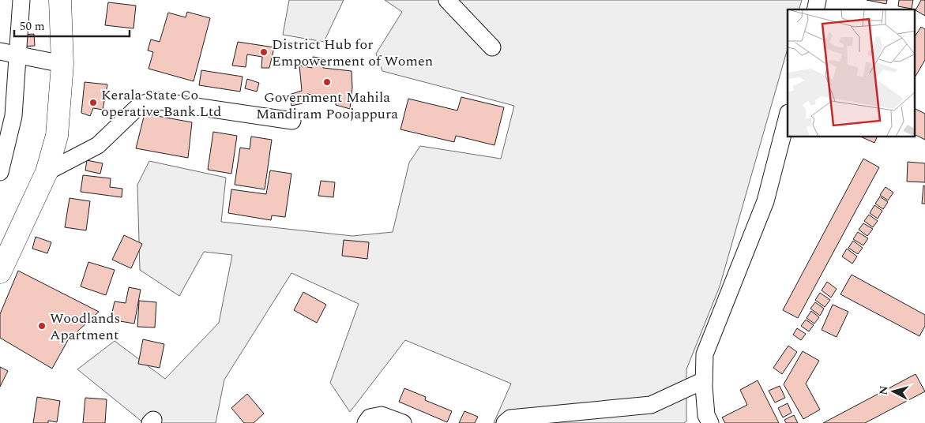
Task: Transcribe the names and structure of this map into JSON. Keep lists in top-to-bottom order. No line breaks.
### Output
{"places":["District Hub for Empowerment of Women","Government Mahila Mandiram Poojappura","Kerala State Co operative Bank Ltd","Woodlands Apartment"],"scale_bar":"50 m","north":"left"}
